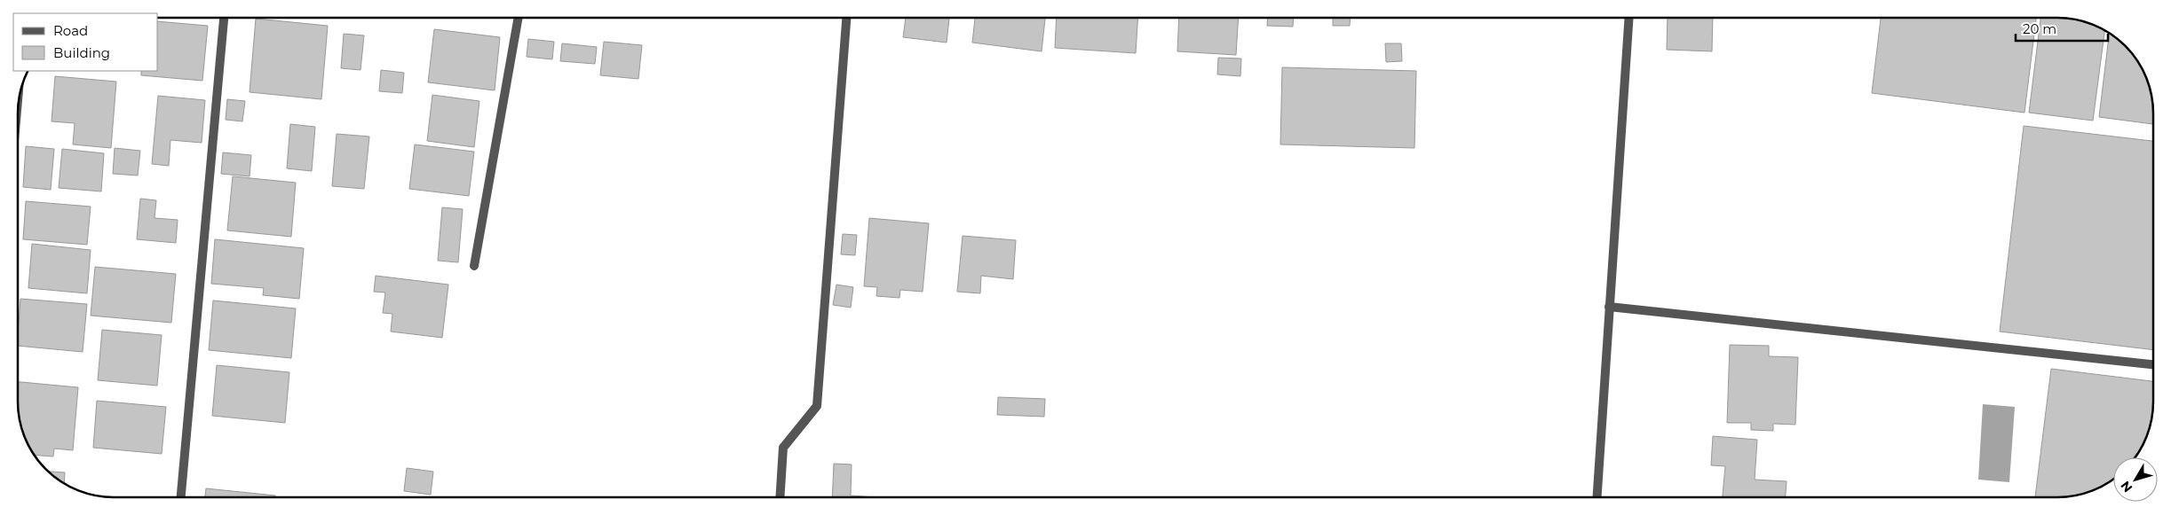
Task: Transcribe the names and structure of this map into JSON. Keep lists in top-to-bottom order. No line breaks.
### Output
{"legend":["Road","Building"],"scale_bar":"20 m","north":"bottom left"}
